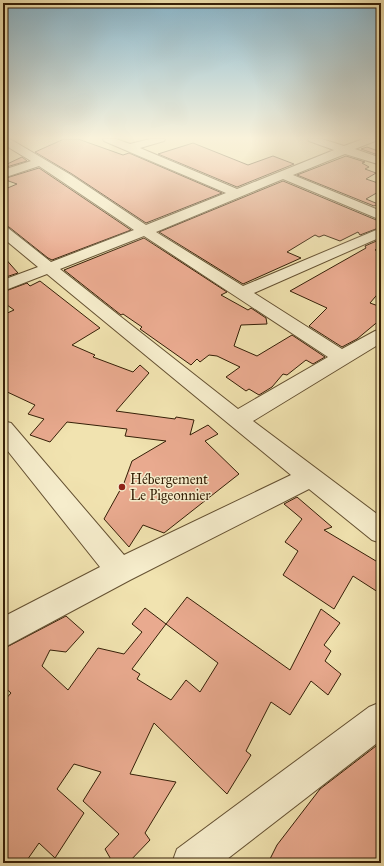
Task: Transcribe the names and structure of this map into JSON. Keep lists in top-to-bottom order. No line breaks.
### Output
{"places":["Hébergement Le Pigeonnier"]}
